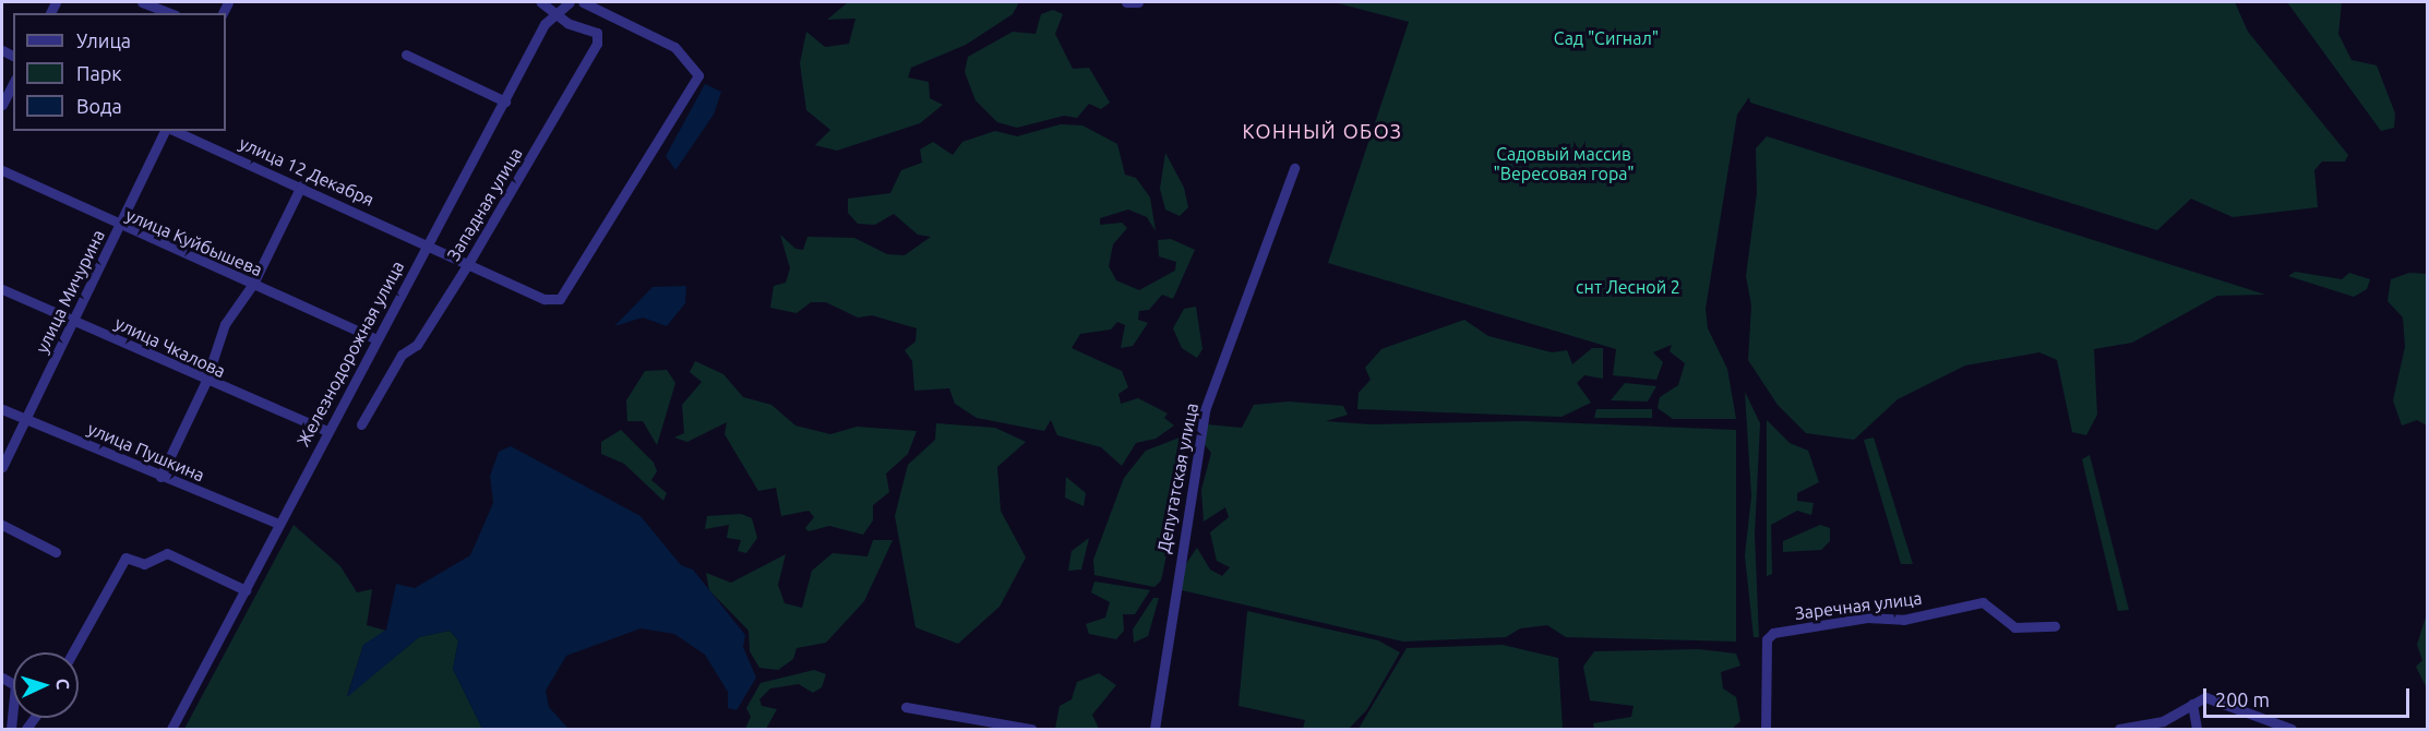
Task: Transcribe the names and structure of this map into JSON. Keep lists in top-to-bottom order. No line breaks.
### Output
{"streets":{"street":["улица 12 Декабря","Западная улица","улица Куйбышева","улица Мичурина","улица Чкалова","Железнодорожная улица","улица Пушкина","Депутатская улица","Заречная улица"]},"crossings":[["улица 12 Декабря","Западная улица"],["улица 12 Декабря","Железнодорожная улица"],["Западная улица","Железнодорожная улица"],["улица Куйбышева","улица Мичурина"],["улица Куйбышева","Железнодорожная улица"],["улица Мичурина","улица Чкалова"],["улица Мичурина","улица Пушкина"],["улица Чкалова","Железнодорожная улица"],["Железнодорожная улица","улица Пушкина"]],"districts":["КОННЫЙ ОБОЗ"],"parks":["Сад \"Сигнал\"","Садовый массив \"Вересовая гора\"","снт Лесной 2"],"legend":["Улица","Парк","Вода"],"scale_bar":"200 m","north":"right"}
